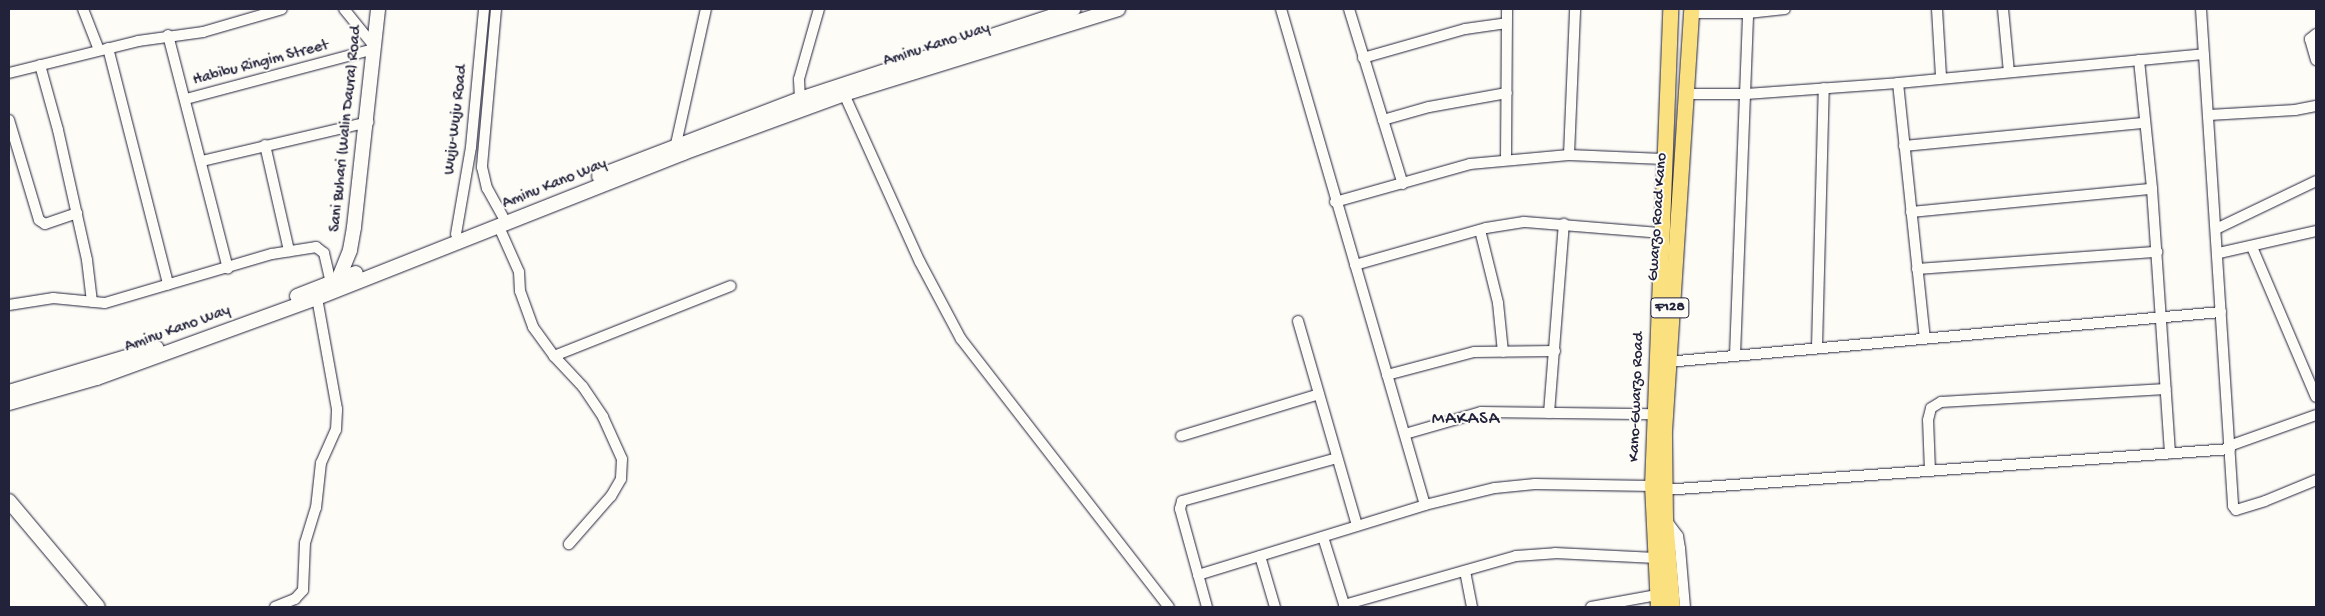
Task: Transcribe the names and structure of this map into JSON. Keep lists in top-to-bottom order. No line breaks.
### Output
{"streets":{"main road":["Aminu Kano Way","Sani Buhari (Walin Daura) Road","Gwarzo Road Kano","F128","Kano-Gwarzo Road"],"street":["Habibu Ringim Street","Wuju-Wuju Road"]},"crossings":[["Aminu Kano Way","Wuju-Wuju Road"],["Aminu Kano Way","Sani Buhari (Walin Daura) Road"],["Habibu Ringim Street","Sani Buhari (Walin Daura) Road"],["Gwarzo Road Kano","Kano-Gwarzo Road"]],"districts":["MAKASA"]}
